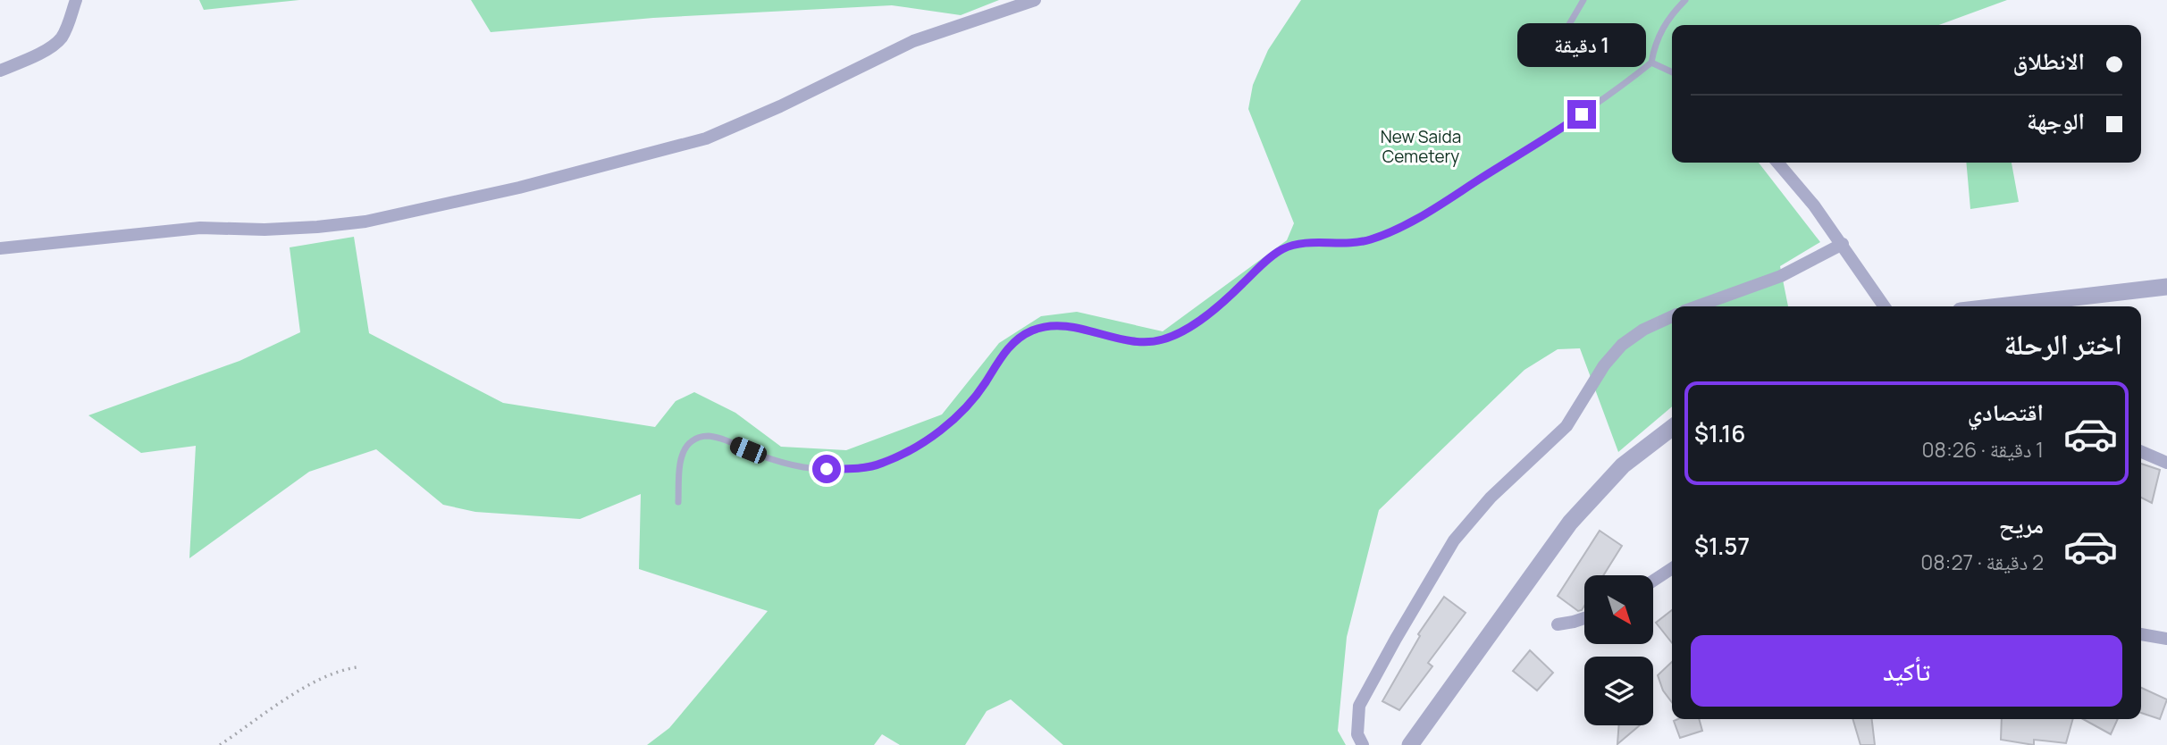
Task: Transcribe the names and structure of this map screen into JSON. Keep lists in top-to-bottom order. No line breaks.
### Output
{"parks":["New Saida Cemetery"],"north":"bottom right","page":{"bubble":"1 دقيقة","banner":["الانطلاق","الوجهة"],"heading":"اختر الرحلة","list":[{"name":"اقتصادي","note":"1 دقيقة · 08:26","value":"$1.16"},{"name":"مريح","note":"2 دقيقة · 08:27","value":"$1.57"}],"buttons":"تأكيد"}}
